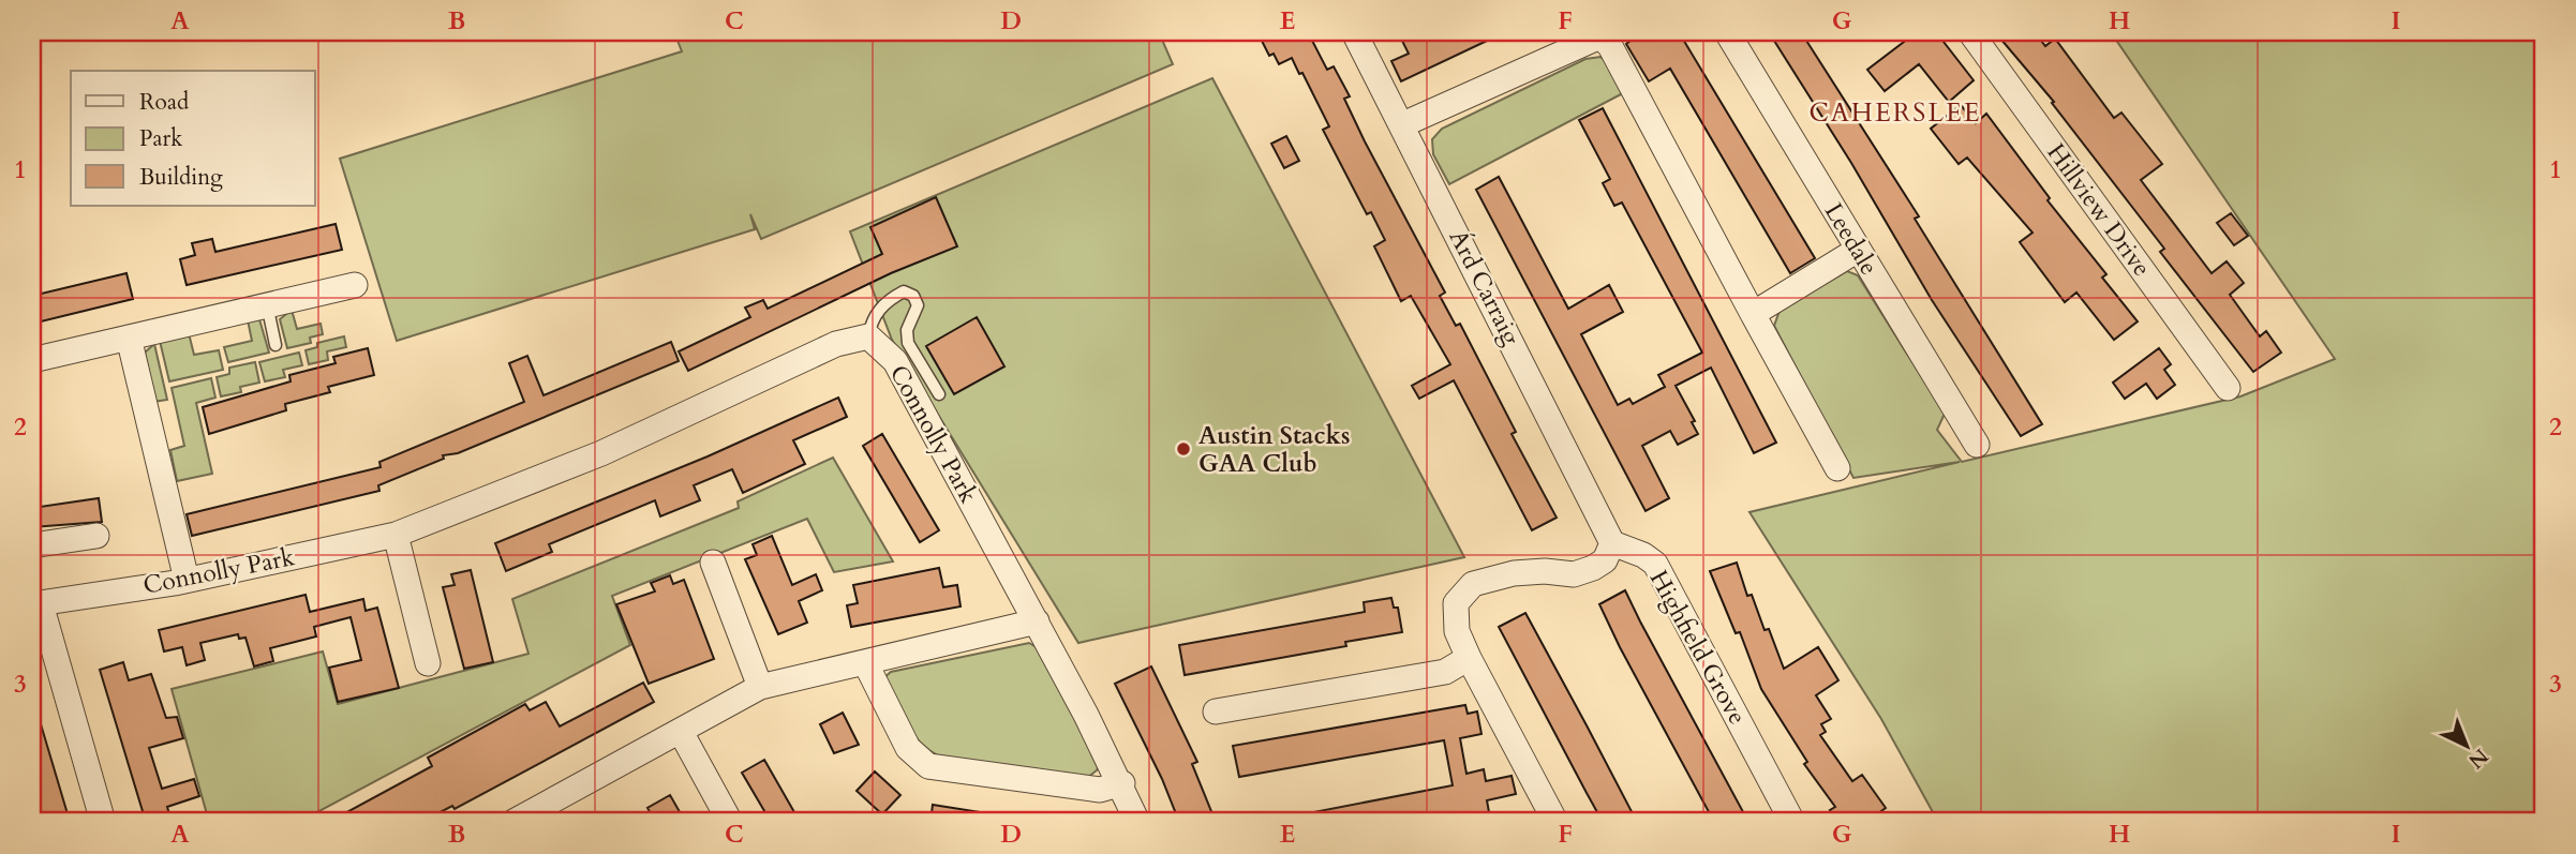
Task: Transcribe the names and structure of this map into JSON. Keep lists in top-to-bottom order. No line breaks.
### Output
{"streets":{"street":["Hillview Drive","Leedale","Árd Carraig","Connolly Park","Highfield Grove"]},"crossings":[["Árd Carraig","Highfield Grove"]],"districts":["CAHERSLEE"],"places":["Austin Stacks GAA Club"],"legend":["Road","Park","Building"],"north":"bottom right","grid":{"columns":["A","B","C","D","E","F","G","H","I"],"rows":["1","2","3"]}}
